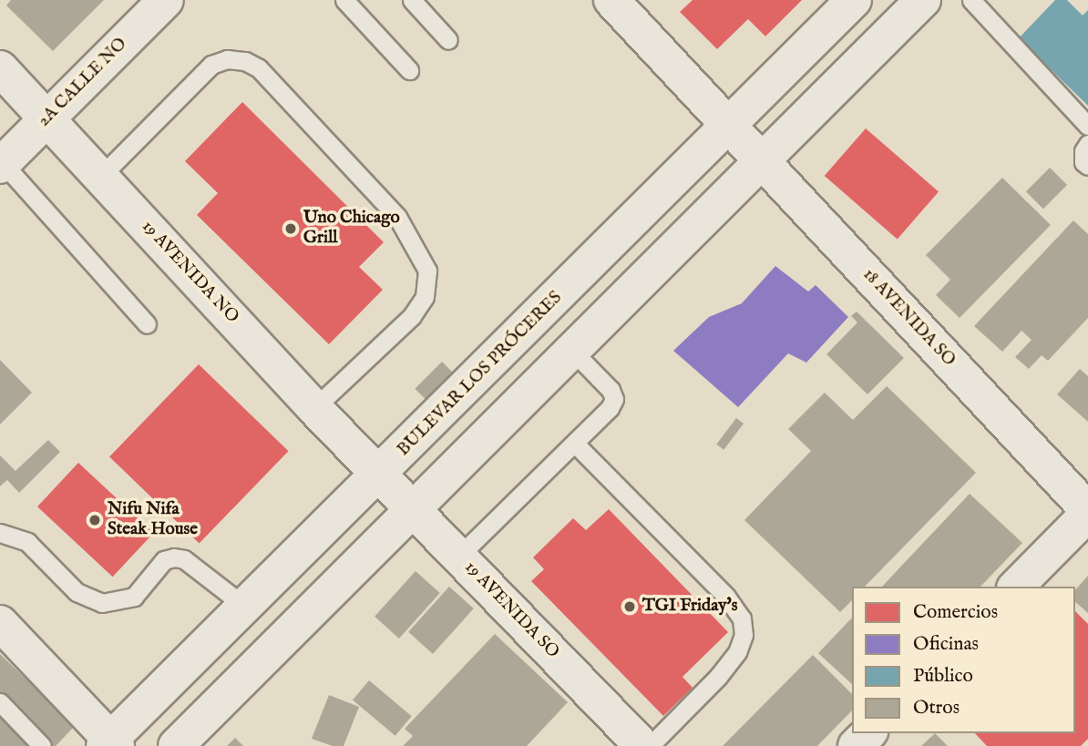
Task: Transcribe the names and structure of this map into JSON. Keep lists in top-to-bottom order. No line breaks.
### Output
{"streets":{"street":["2A CALLE NO","19 AVENIDA NO","18 AVENIDA SO","BULEVAR LOS PRÓCERES","19 AVENIDA SO"]},"crossings":[["2A CALLE NO","19 AVENIDA NO"],["19 AVENIDA NO","BULEVAR LOS PRÓCERES"],["19 AVENIDA NO","19 AVENIDA SO"],["18 AVENIDA SO","BULEVAR LOS PRÓCERES"],["BULEVAR LOS PRÓCERES","19 AVENIDA SO"]],"places":["Uno Chicago Grill","Nifu Nifa Steak House","TGI Friday's"],"legend":["Comercios","Oficinas","Público","Otros"]}
